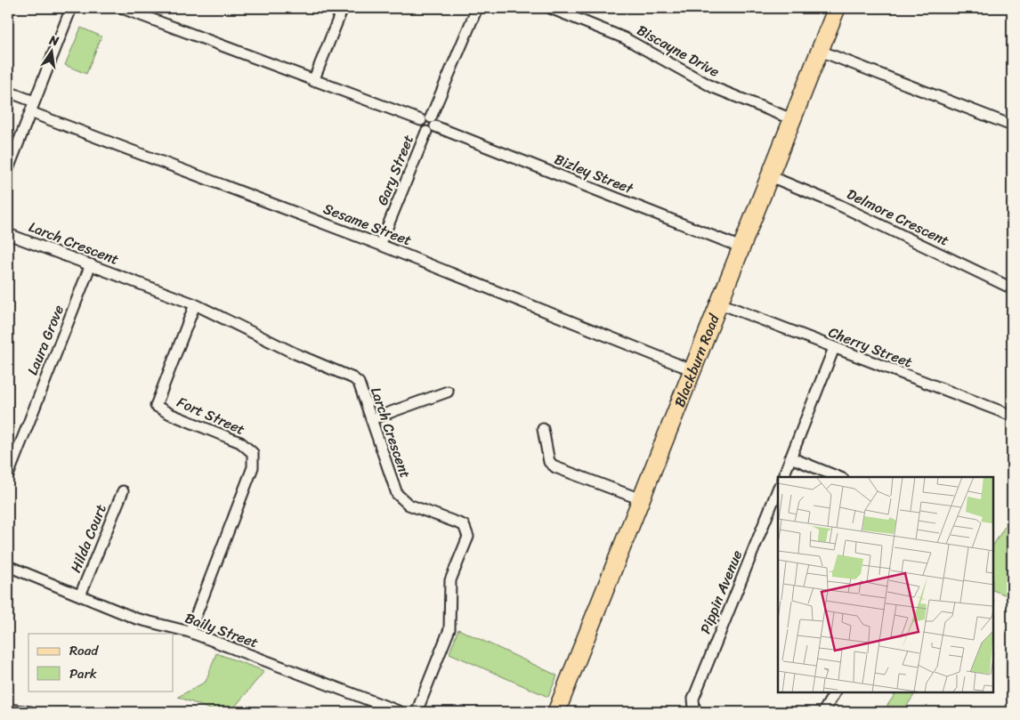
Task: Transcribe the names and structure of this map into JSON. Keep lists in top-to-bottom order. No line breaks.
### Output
{"streets":{"main road":["Blackburn Road"],"street":["Biscayne Drive","Gary Street","Bizley Street","Delmore Crescent","Sesame Street","Larch Crescent","Laura Grove","Cherry Street","Fort Street","Hilda Court","Pippin Avenue","Baily Street"]},"crossings":[["Biscayne Drive","Blackburn Road"],["Gary Street","Bizley Street"],["Gary Street","Sesame Street"],["Bizley Street","Blackburn Road"],["Delmore Crescent","Blackburn Road"],["Sesame Street","Blackburn Road"],["Larch Crescent","Laura Grove"],["Larch Crescent","Fort Street"],["Cherry Street","Blackburn Road"],["Fort Street","Baily Street"],["Hilda Court","Baily Street"]],"legend":["Road","Park"],"north":"top"}
